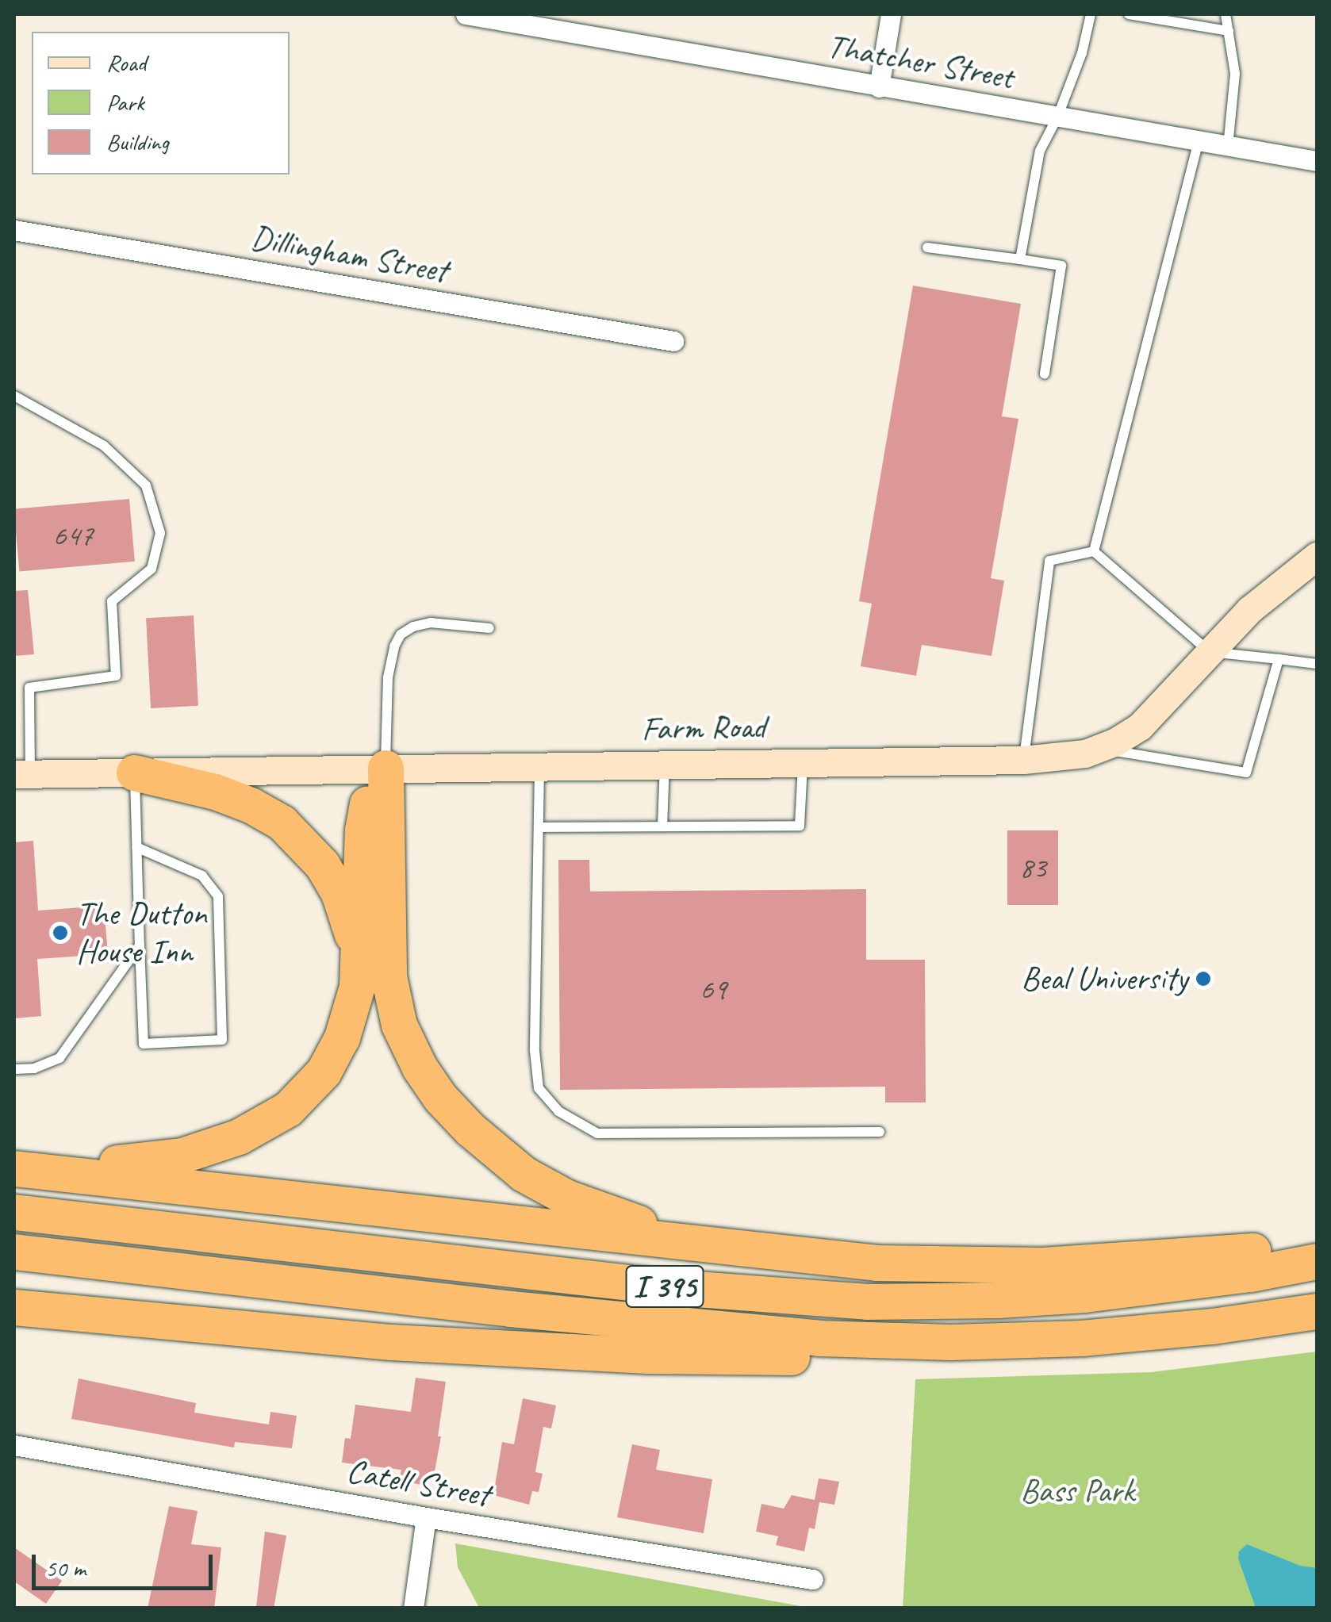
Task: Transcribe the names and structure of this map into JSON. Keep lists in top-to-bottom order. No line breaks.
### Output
{"streets":{"highway":["I 395"],"street":["Thatcher Street","Dillingham Street","Farm Road","Catell Street"]},"parks":["Bass Park"],"places":["The Dutton House Inn","Beal University"],"house_numbers":["647","83","69"],"legend":["Road","Park","Building"],"scale_bar":"50 m"}
